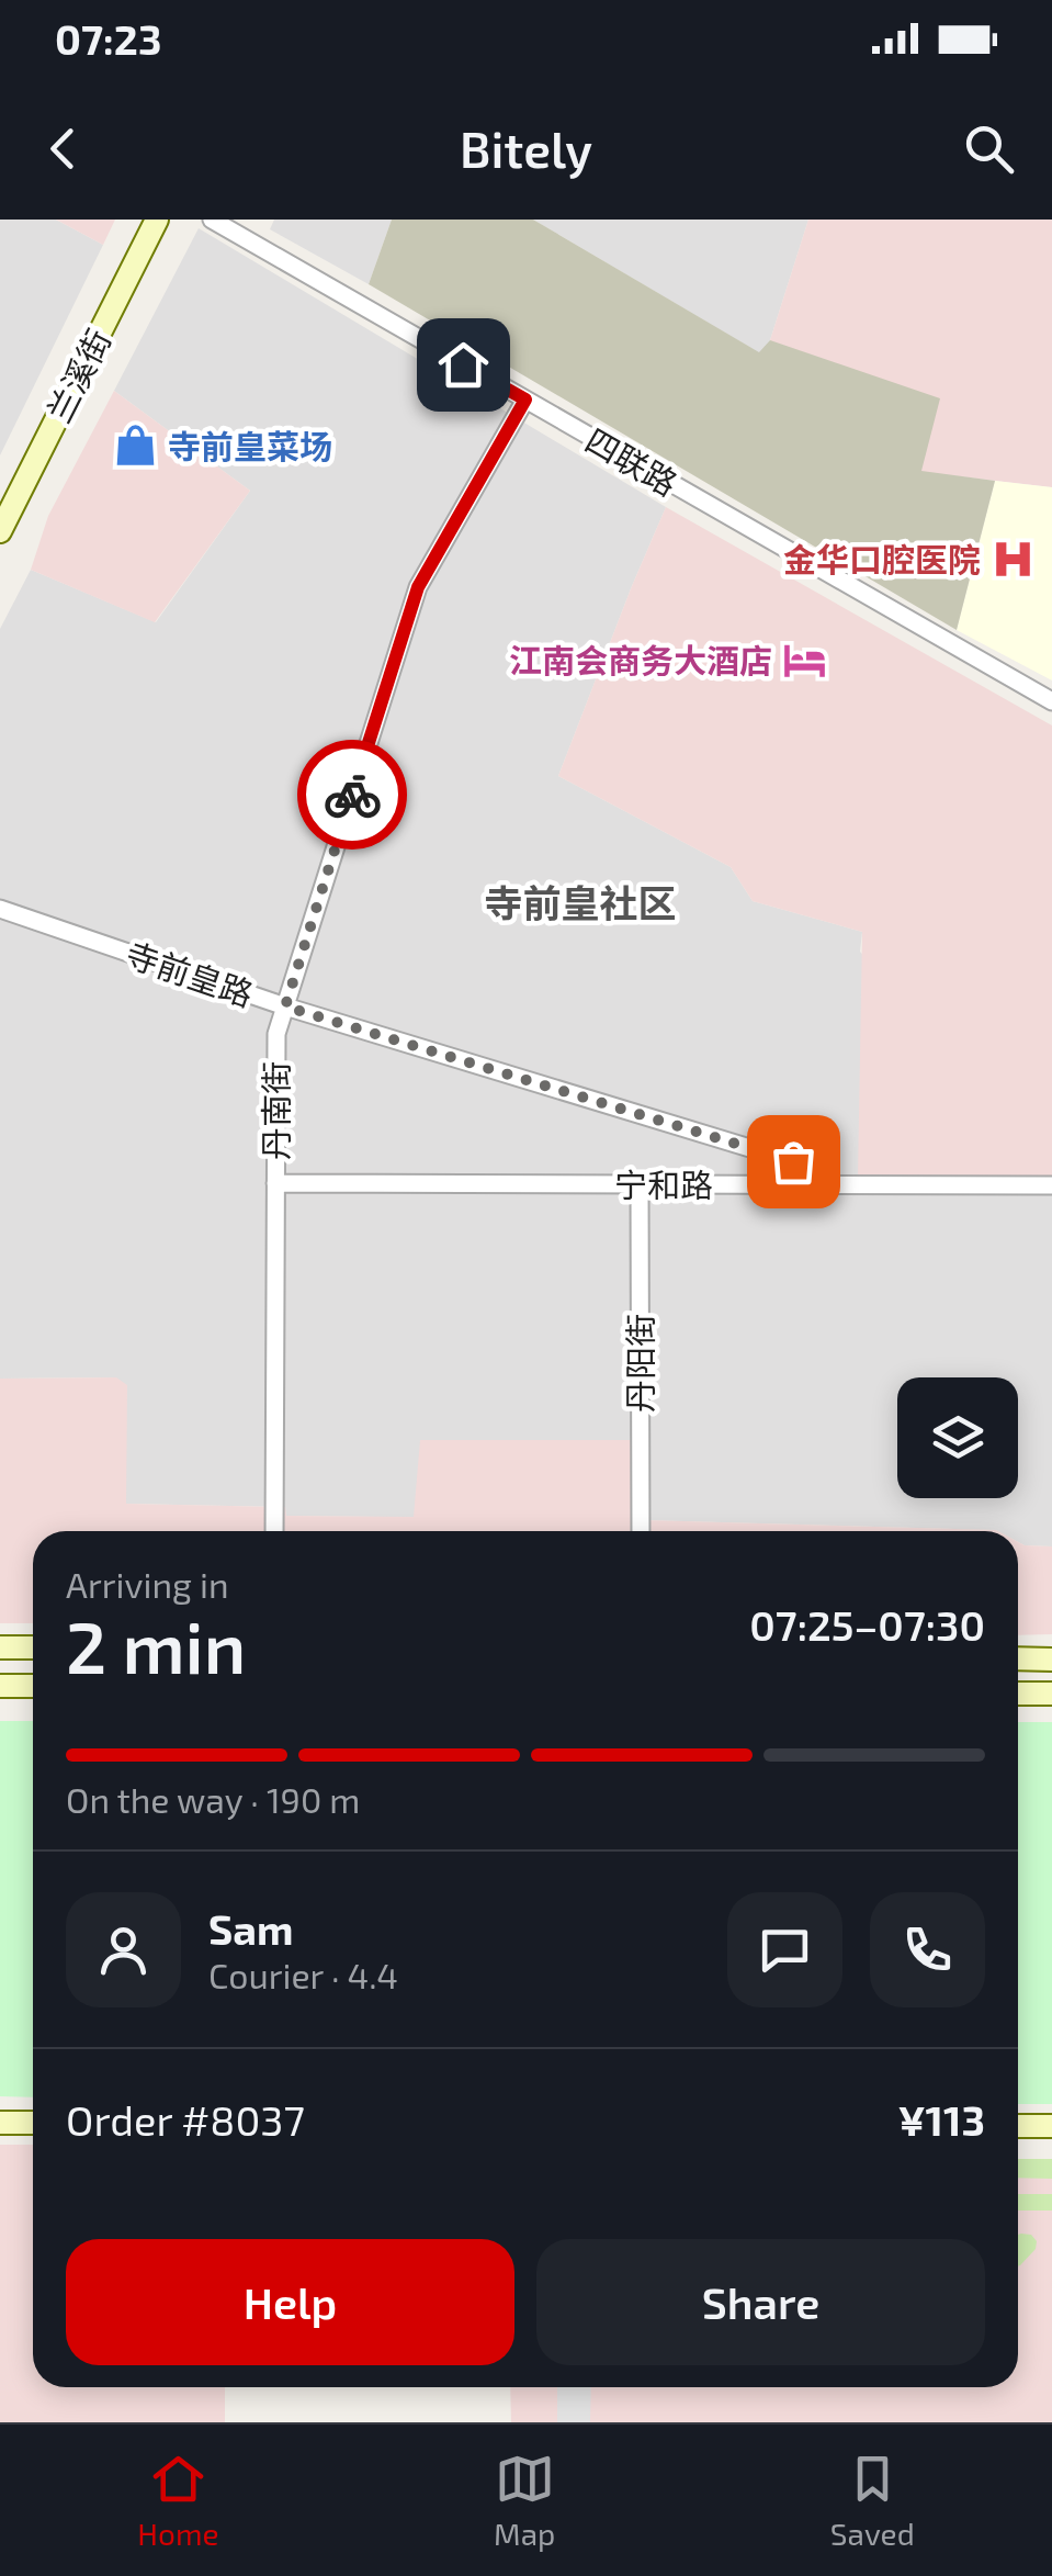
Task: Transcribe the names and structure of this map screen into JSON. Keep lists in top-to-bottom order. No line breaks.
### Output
{"streets":{"street":["兰溪街","四联路","寺前皇路","丹南街","宁和路","丹阳街"]},"crossings":[["四联路","丹南街"],["寺前皇路","丹南街"],["寺前皇路","宁和路"],["丹南街","宁和路"],["宁和路","丹阳街"]],"districts":["寺前皇社区"],"places":{"shop":["寺前皇菜场"],"hospital":["金华口腔医院"],"hotel":["江南会商务大酒店"]},"page":{"status":"07:23","header":"Bitely","heading":["2 min","Arriving in","07:25–07:30"],"panel":["Sam","Courier · 4.4","Order #8037","¥113"],"bar":"On the way · 190 m","buttons":["Help","Share"],"tabs":["Home","Map","Saved"]}}
